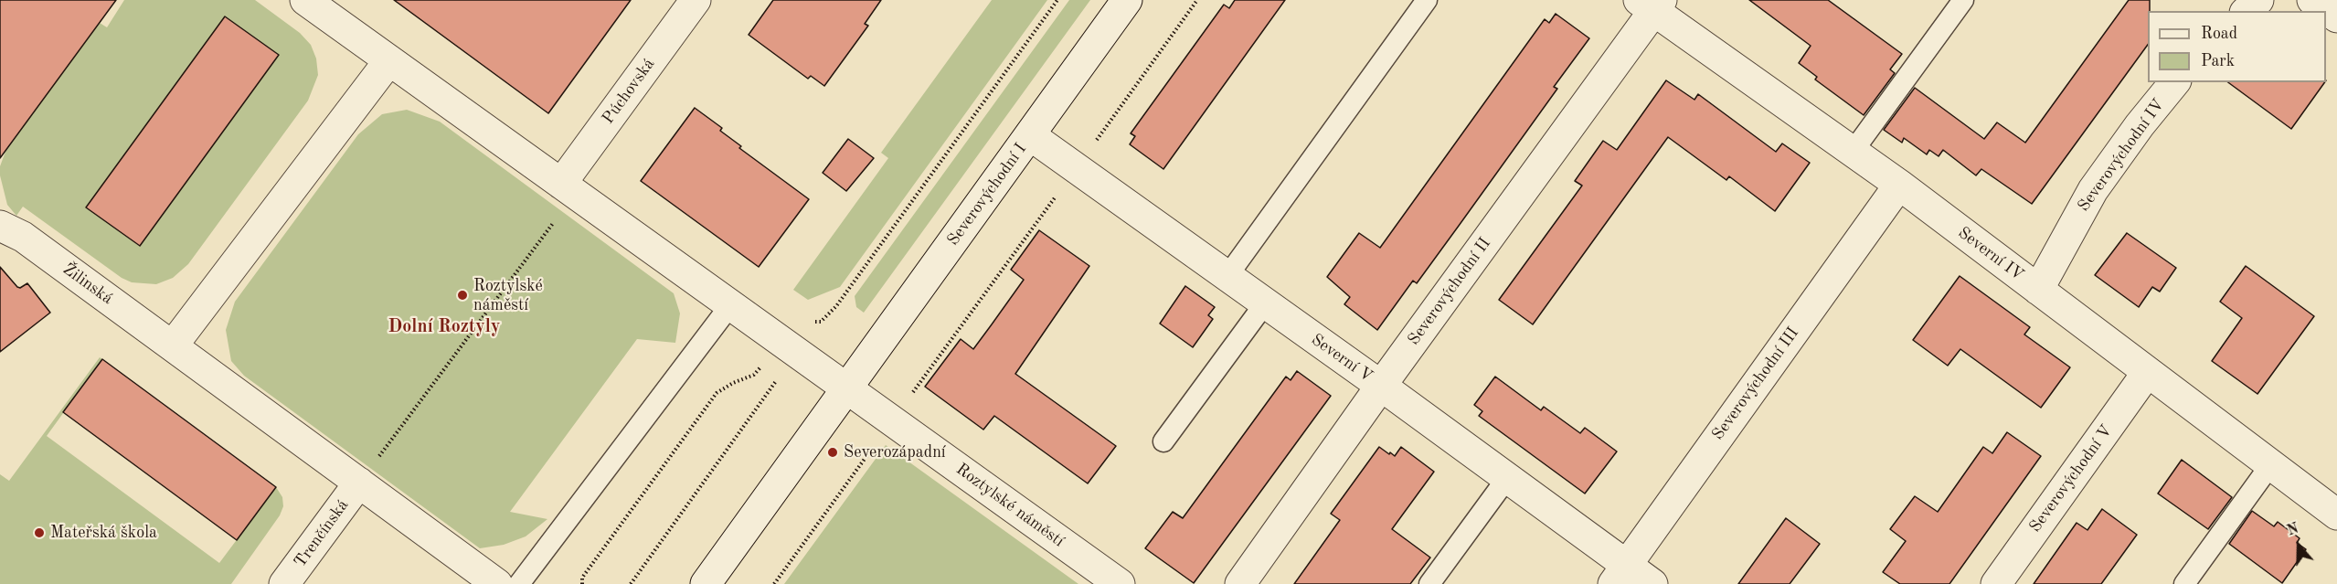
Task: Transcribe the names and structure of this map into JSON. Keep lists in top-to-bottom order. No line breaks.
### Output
{"streets":{"street":["Púchovská","Severovýchodní IV","Severovýchodní I","Severní IV","Žilinská","Severovýchodní II","Severní V","Severovýchodní III","Severovýchodní V","Roztylské náměstí","Trenčínská"]},"crossings":[["Púchovská","Roztylské náměstí"],["Severovýchodní IV","Severní IV"],["Severovýchodní I","Severní V"],["Severovýchodní I","Roztylské náměstí"],["Severní IV","Severovýchodní II"],["Severní IV","Severovýchodní III"],["Severní IV","Severovýchodní V"],["Severovýchodní II","Severní V"],["Severní V","Severovýchodní III"]],"districts":["Dolní Roztyly"],"places":["Roztylské náměstí","Severozápadní","Mateřská škola"],"legend":["Road","Park"],"north":"top"}
